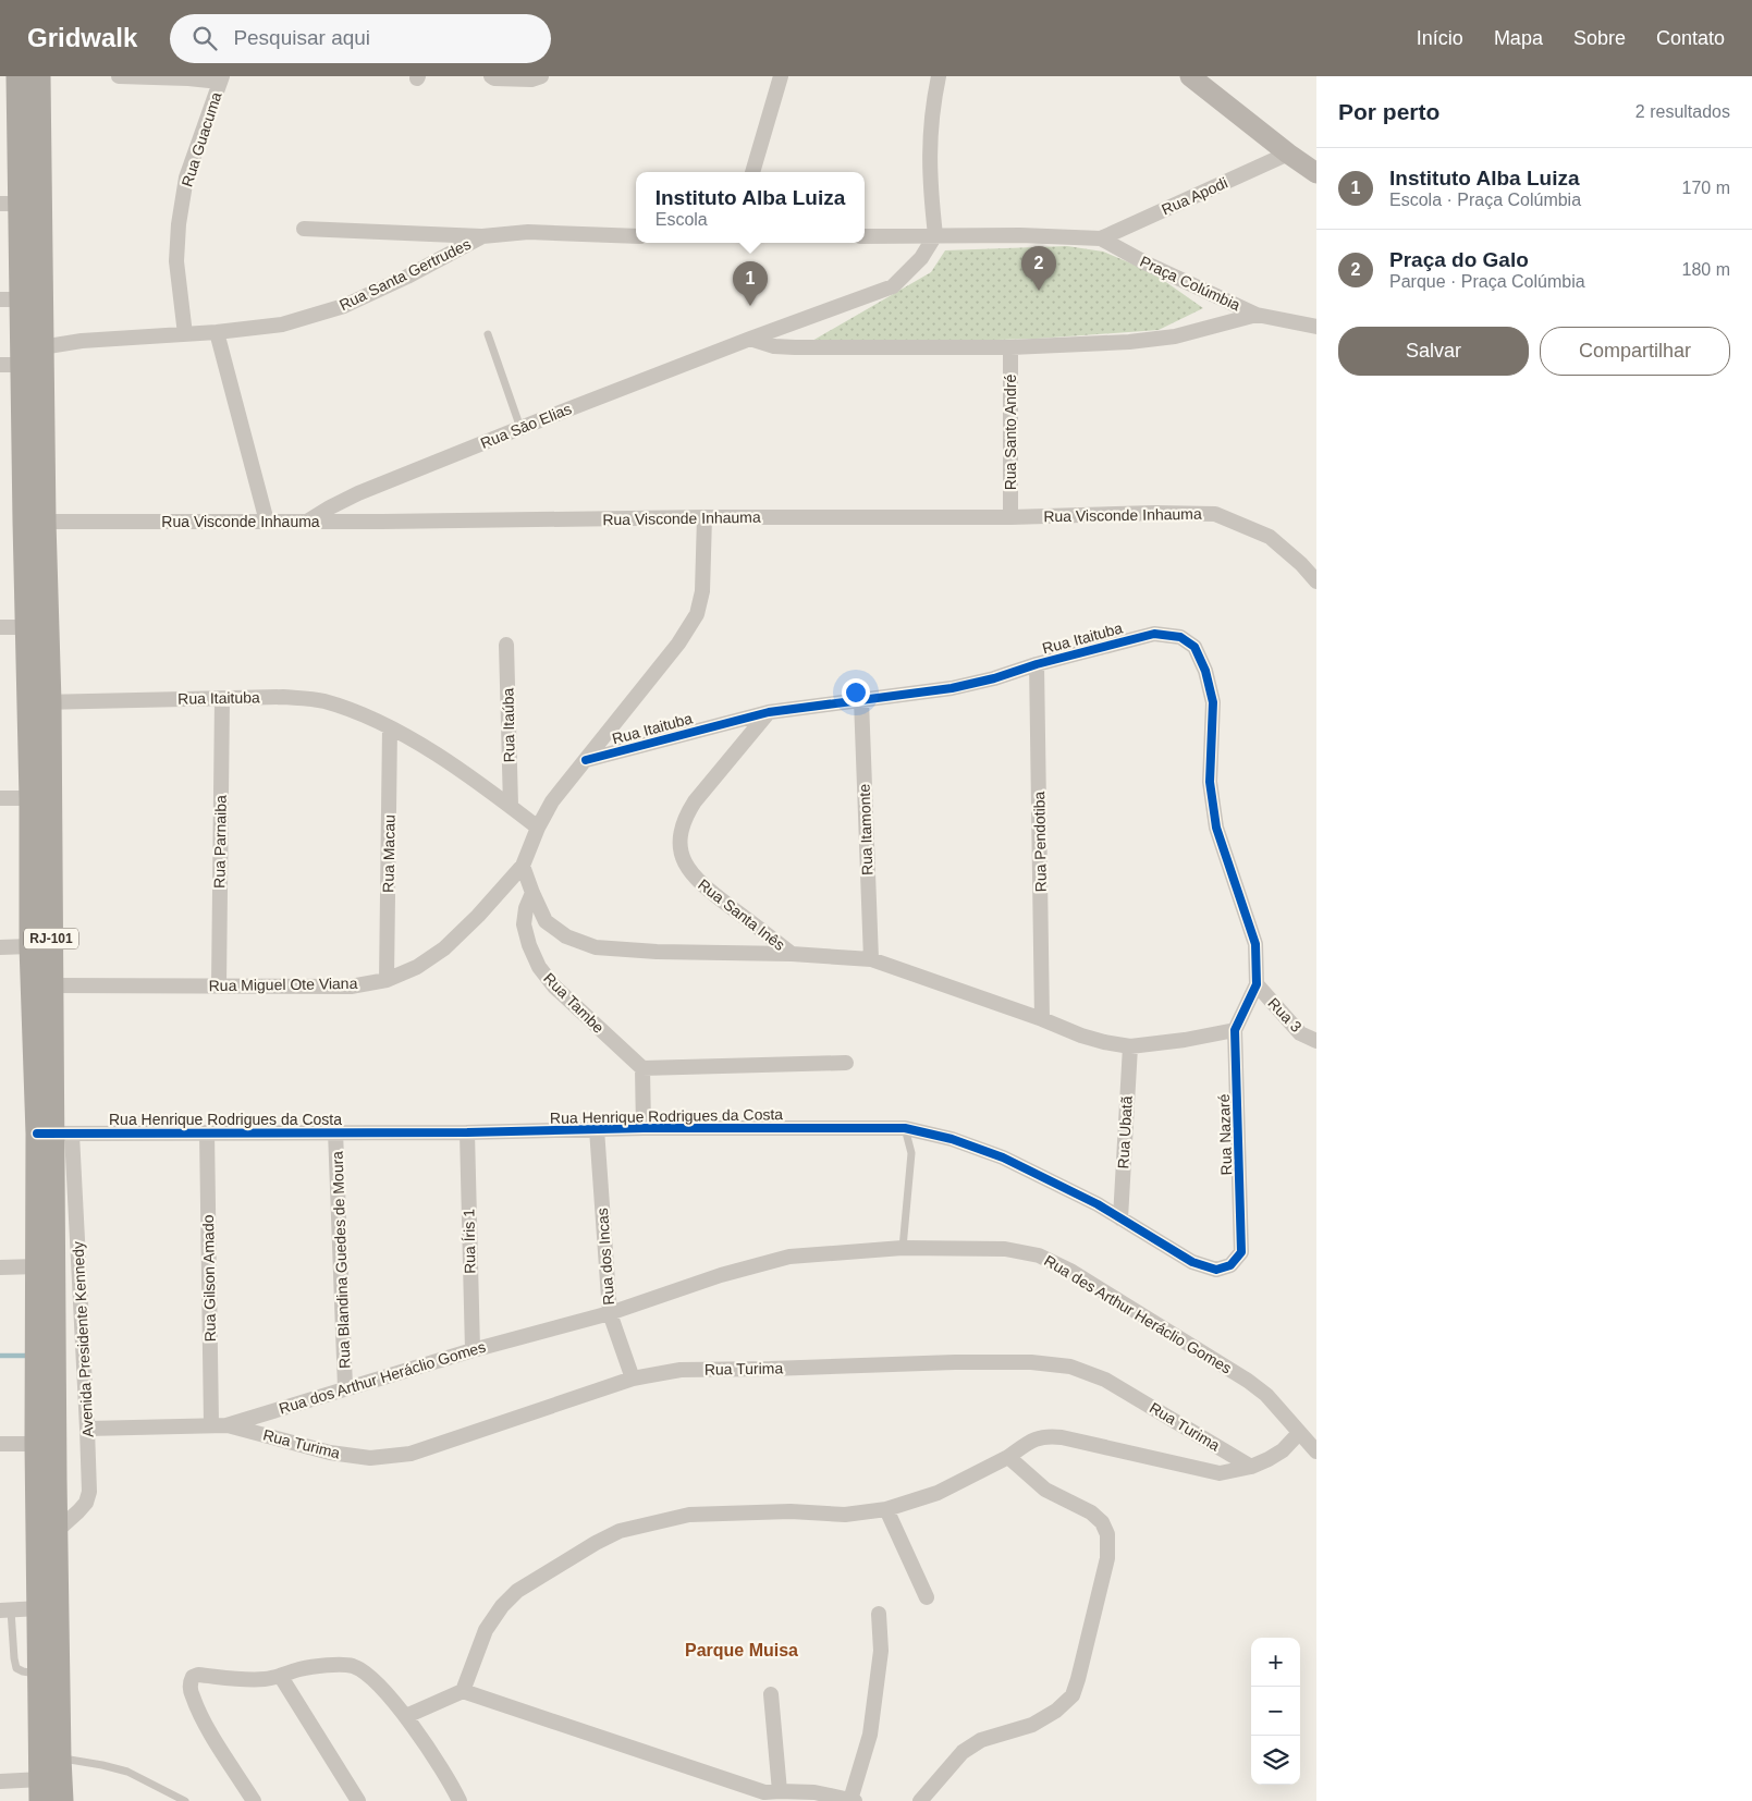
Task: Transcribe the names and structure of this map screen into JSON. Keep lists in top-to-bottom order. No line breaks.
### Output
{"streets":{"main road":["RJ-101"],"street":["Rua Guacuma","Rua Apodi","Rua Santa Gertrudes","Praça Colúmbia","Rua Sāo Elias","Rua Santo André","Rua Visconde Inhauma","Rua Itaituba","Rua Itaúba","Rua Itamonte","Rua Parnaiba","Rua Pendotiba","Rua Macau","Rua Santa Inês","Rua Miguel Ote Viana","Rua Tambe","Rua 3","Rua Henrique Rodrigues da Costa","Rua Ubatã","Rua Nazaré","Rua Íris 1","Rua dos Incas","Rua Blandina Guedes de Moura","Rua Gilson Amado","Rua des Arthur Heráclio Gomes","Avenida Presidente Kennedy","Rua Turima","Rua dos Arthur Heráclio Gomes"]},"crossings":[["Rua Guacuma","Rua Santa Gertrudes"],["Rua Apodi","Praça Colúmbia"],["Rua Santa Gertrudes","RJ-101"],["Praça Colúmbia","Rua Sāo Elias"],["Praça Colúmbia","Rua Santo André"],["Rua Sāo Elias","Rua Visconde Inhauma"],["Rua Santo André","Rua Visconde Inhauma"],["Rua Visconde Inhauma","RJ-101"],["Rua Visconde Inhauma","Rua Miguel Ote Viana"],["Rua Itaituba","Rua Itaúba"],["Rua Itaituba","Rua Itamonte"],["Rua Itaituba","Rua Parnaiba"],["Rua Itaituba","Rua Pendotiba"],["Rua Itaituba","Rua Macau"],["Rua Itaituba","Rua Santa Inês"],["Rua Itaituba","RJ-101"],["Rua Itaituba","Rua Miguel Ote Viana"],["Rua Itaituba","Rua 3"],["Rua Itaituba","Rua Nazaré"],["Rua Parnaiba","Rua Miguel Ote Viana"],["Rua Macau","Rua Miguel Ote Viana"],["RJ-101","Rua Miguel Ote Viana"],["RJ-101","Rua Henrique Rodrigues da Costa"],["RJ-101","Avenida Presidente Kennedy"],["Rua Henrique Rodrigues da Costa","Rua Ubatã"],["Rua Henrique Rodrigues da Costa","Rua Nazaré"],["Rua Henrique Rodrigues da Costa","Rua Íris 1"],["Rua Henrique Rodrigues da Costa","Rua dos Incas"],["Rua Henrique Rodrigues da Costa","Rua Blandina Guedes de Moura"],["Rua Henrique Rodrigues da Costa","Rua Gilson Amado"],["Rua Henrique Rodrigues da Costa","Avenida Presidente Kennedy"],["Rua Íris 1","Rua dos Arthur Heráclio Gomes"],["Rua dos Incas","Rua des Arthur Heráclio Gomes"],["Rua dos Incas","Rua Turima"],["Rua dos Incas","Rua dos Arthur Heráclio Gomes"],["Rua Blandina Guedes de Moura","Rua dos Arthur Heráclio Gomes"],["Rua Gilson Amado","Rua dos Arthur Heráclio Gomes"],["Rua des Arthur Heráclio Gomes","Rua dos Arthur Heráclio Gomes"],["Avenida Presidente Kennedy","Rua dos Arthur Heráclio Gomes"],["Rua Turima","Rua dos Arthur Heráclio Gomes"]],"districts":["Parque Muisa"],"page":{"header":"Gridwalk","search":"Pesquisar aqui","nav":["Início","Mapa","Sobre","Contato"],"heading":["Por perto","2 resultados"],"list":[{"mark":"1","name":"Instituto Alba Luiza","note":"Escola · Praça Colúmbia","value":"170 m"},{"mark":"2","name":"Praça do Galo","note":"Parque · Praça Colúmbia","value":"180 m"}],"popup":["Instituto Alba Luiza","Escola"],"pins":["2","1"],"buttons":["Salvar","Compartilhar"],"map_buttons":["+","−"]}}
